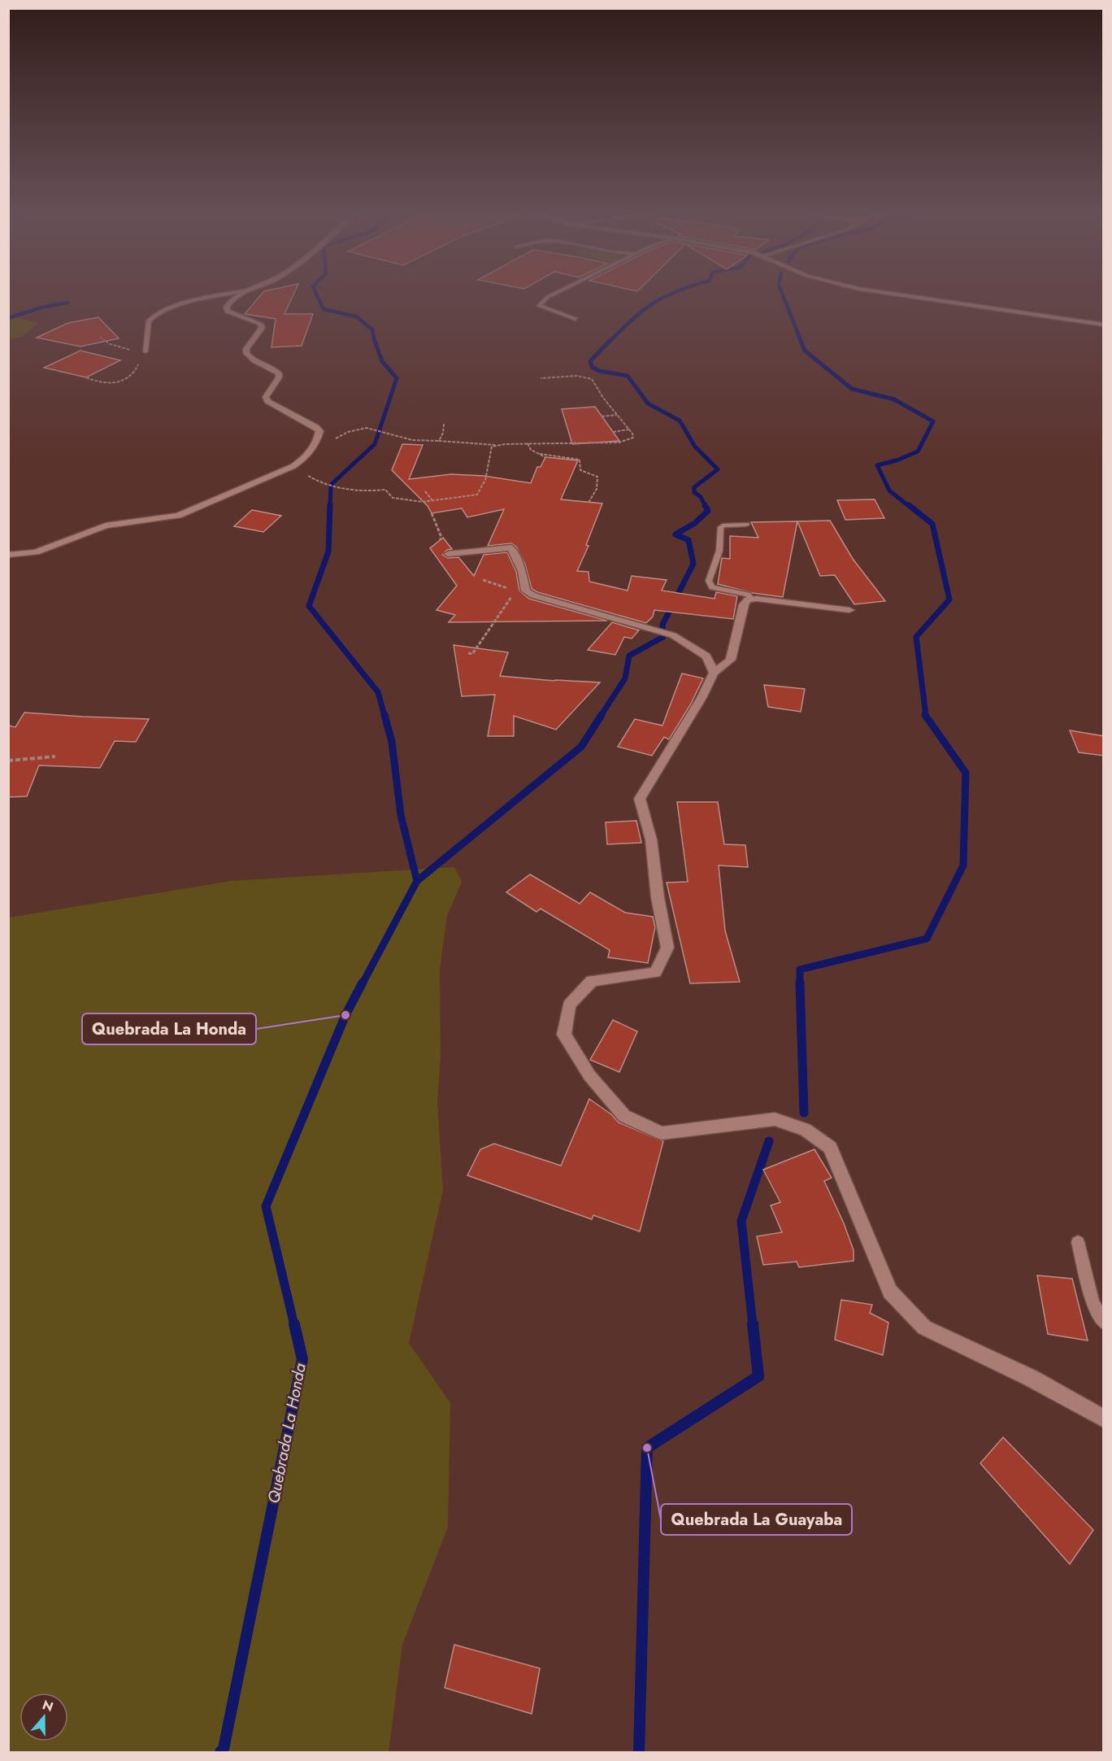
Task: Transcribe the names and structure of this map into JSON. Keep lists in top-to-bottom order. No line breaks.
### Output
{"water":["Quebrada La Honda"],"places":["Quebrada La Honda","Quebrada La Guayaba"],"north":"top"}
